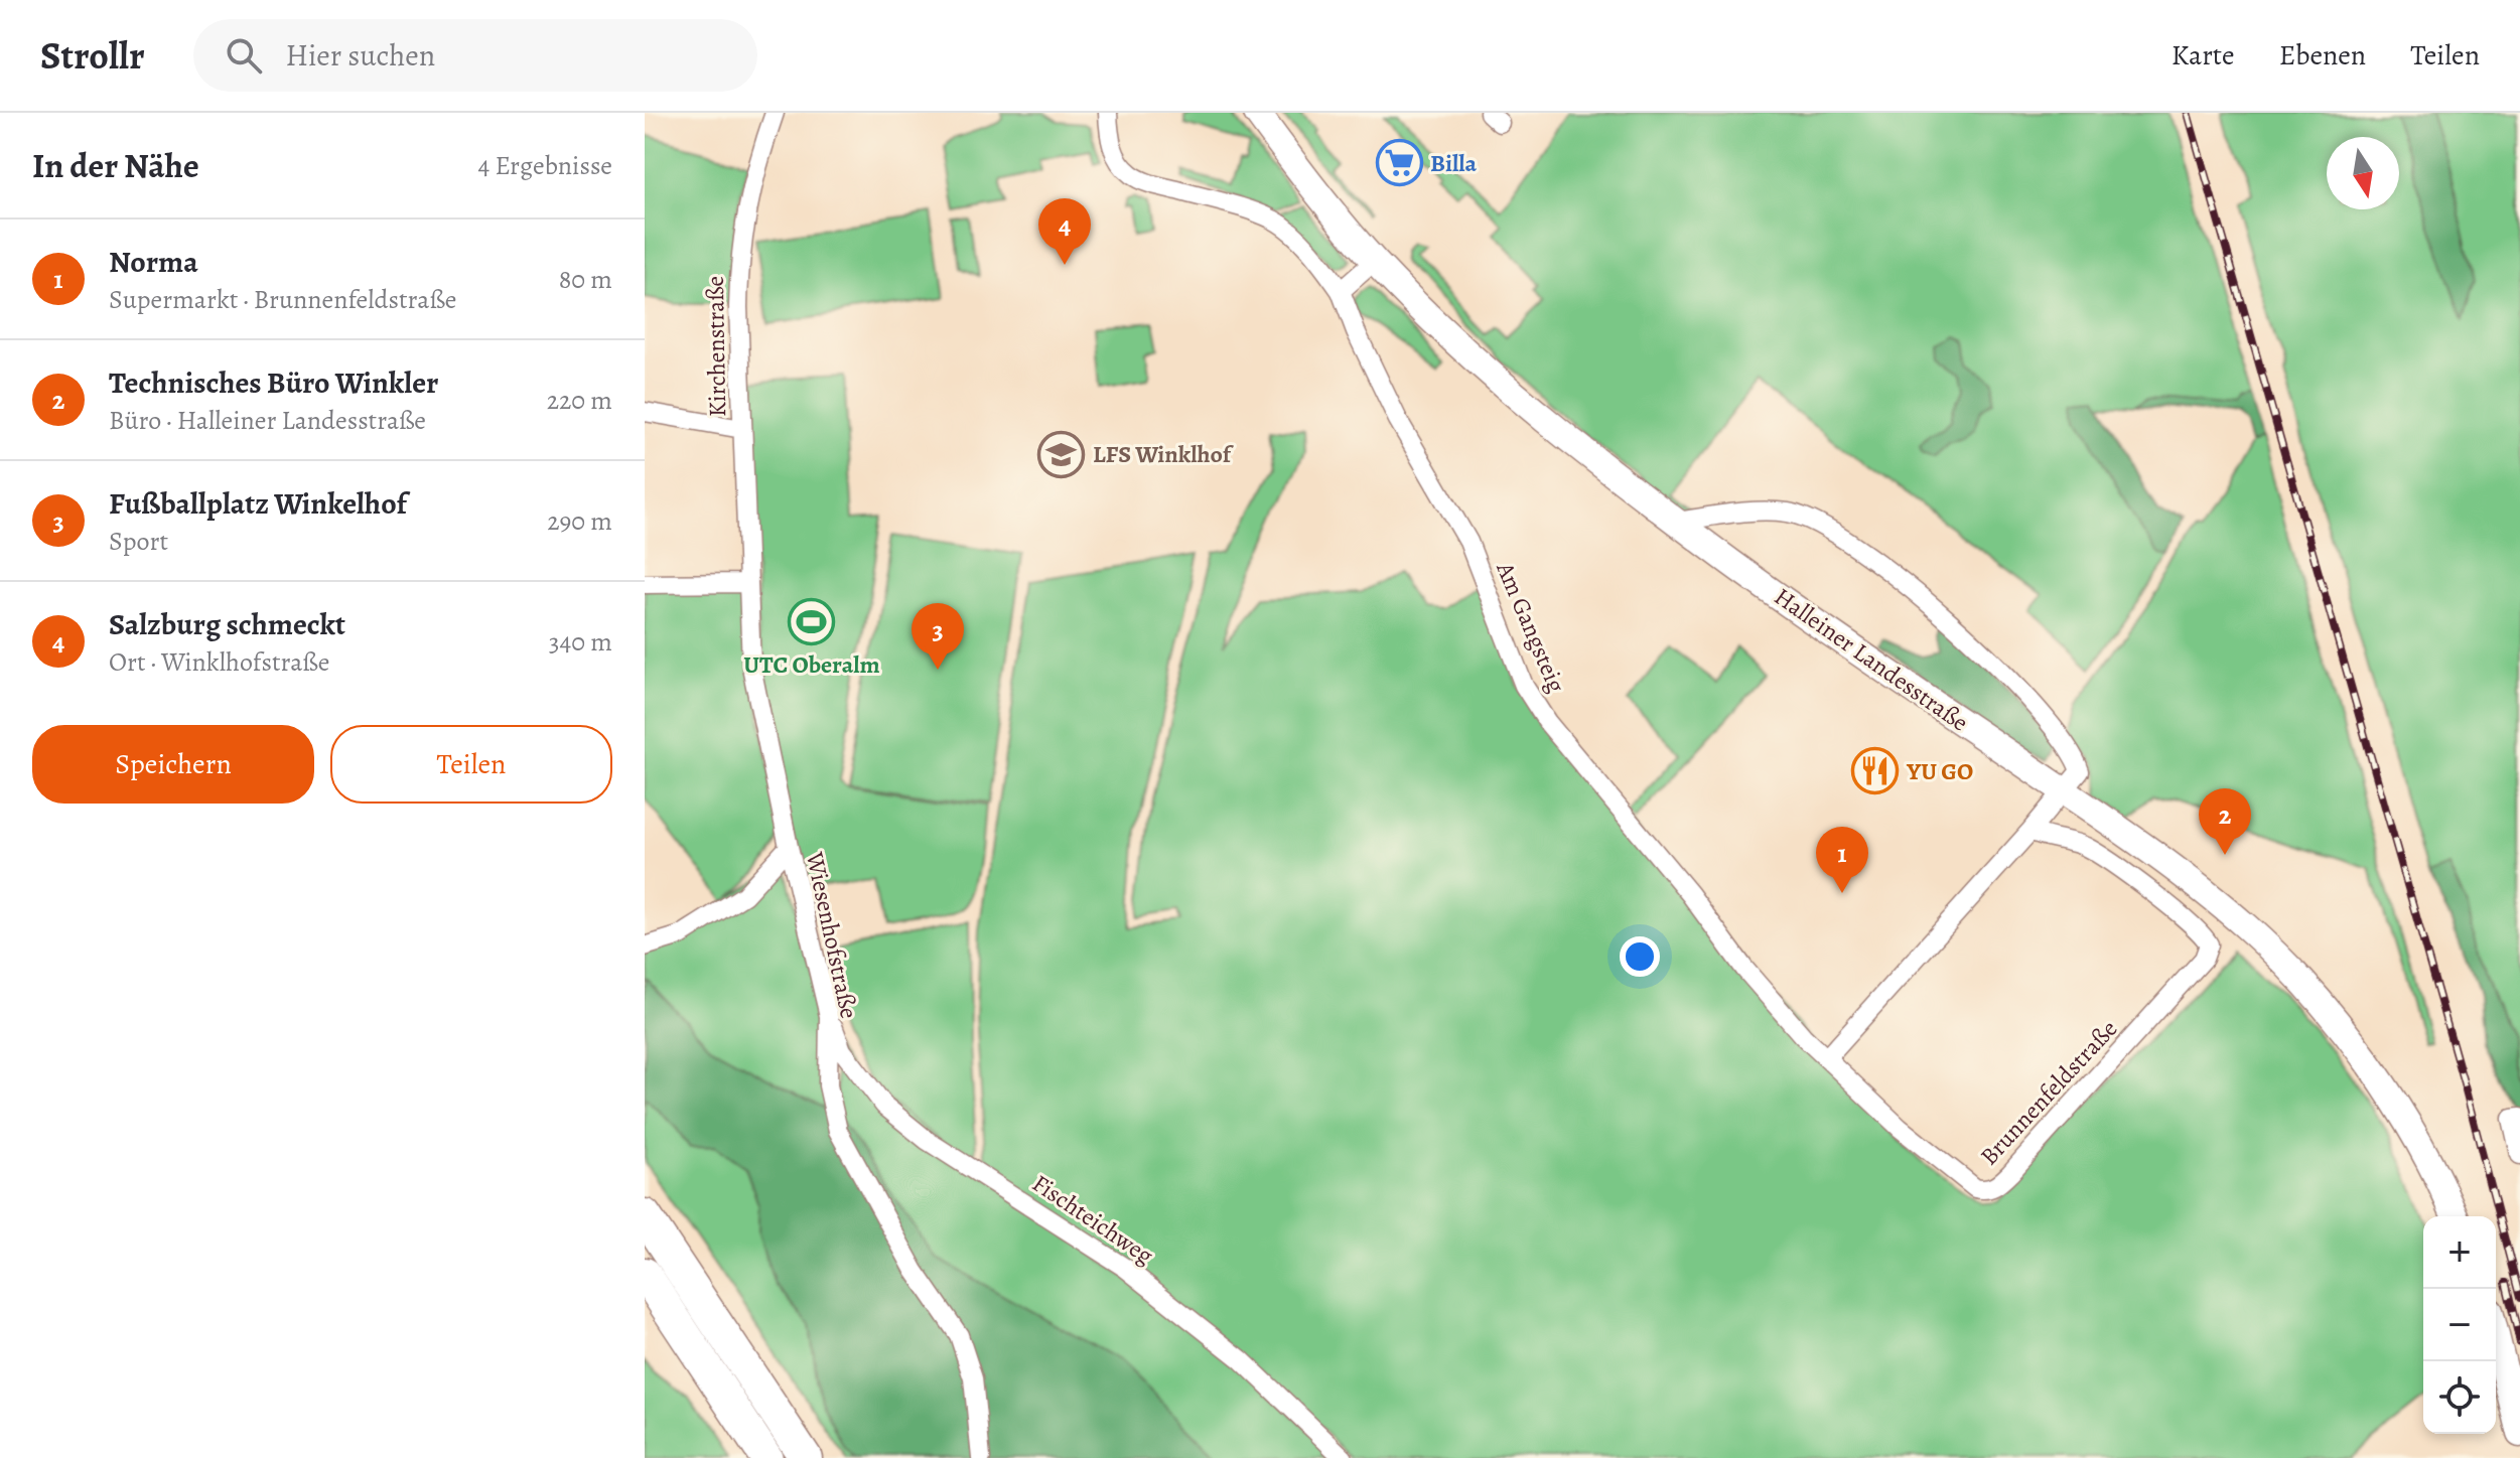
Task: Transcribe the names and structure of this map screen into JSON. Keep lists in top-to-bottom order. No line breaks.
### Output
{"streets":{"main road":["Halleiner Landesstraße"],"street":["Kirchenstraße","Am Gangsteig","Wiesenhofstraße","Brunnenfeldstraße","Fischteichweg"]},"crossings":[["Kirchenstraße","Wiesenhofstraße"],["Am Gangsteig","Brunnenfeldstraße"],["Wiesenhofstraße","Fischteichweg"]],"places":{"supermarket":["Billa"],"school or university":["LFS Winklhof"],"sports":["UTC Oberalm"],"restaurant":["YU GO"]},"north":"bottom","page":{"header":"Strollr","search":"Hier suchen","nav":["Karte","Ebenen","Teilen"],"heading":["In der Nähe","4 Ergebnisse"],"pins":["4","3","2","1"],"list":[{"mark":"1","name":"Norma","note":"Supermarkt · Brunnenfeldstraße","value":"80 m"},{"mark":"2","name":"Technisches Büro Winkler","note":"Büro · Halleiner Landesstraße","value":"220 m"},{"mark":"3","name":"Fußballplatz Winkelhof","note":"Sport","value":"290 m"},{"mark":"4","name":"Salzburg schmeckt","note":"Ort · Winklhofstraße","value":"340 m"}],"buttons":["Speichern","Teilen"],"map_buttons":["+","−"]}}
